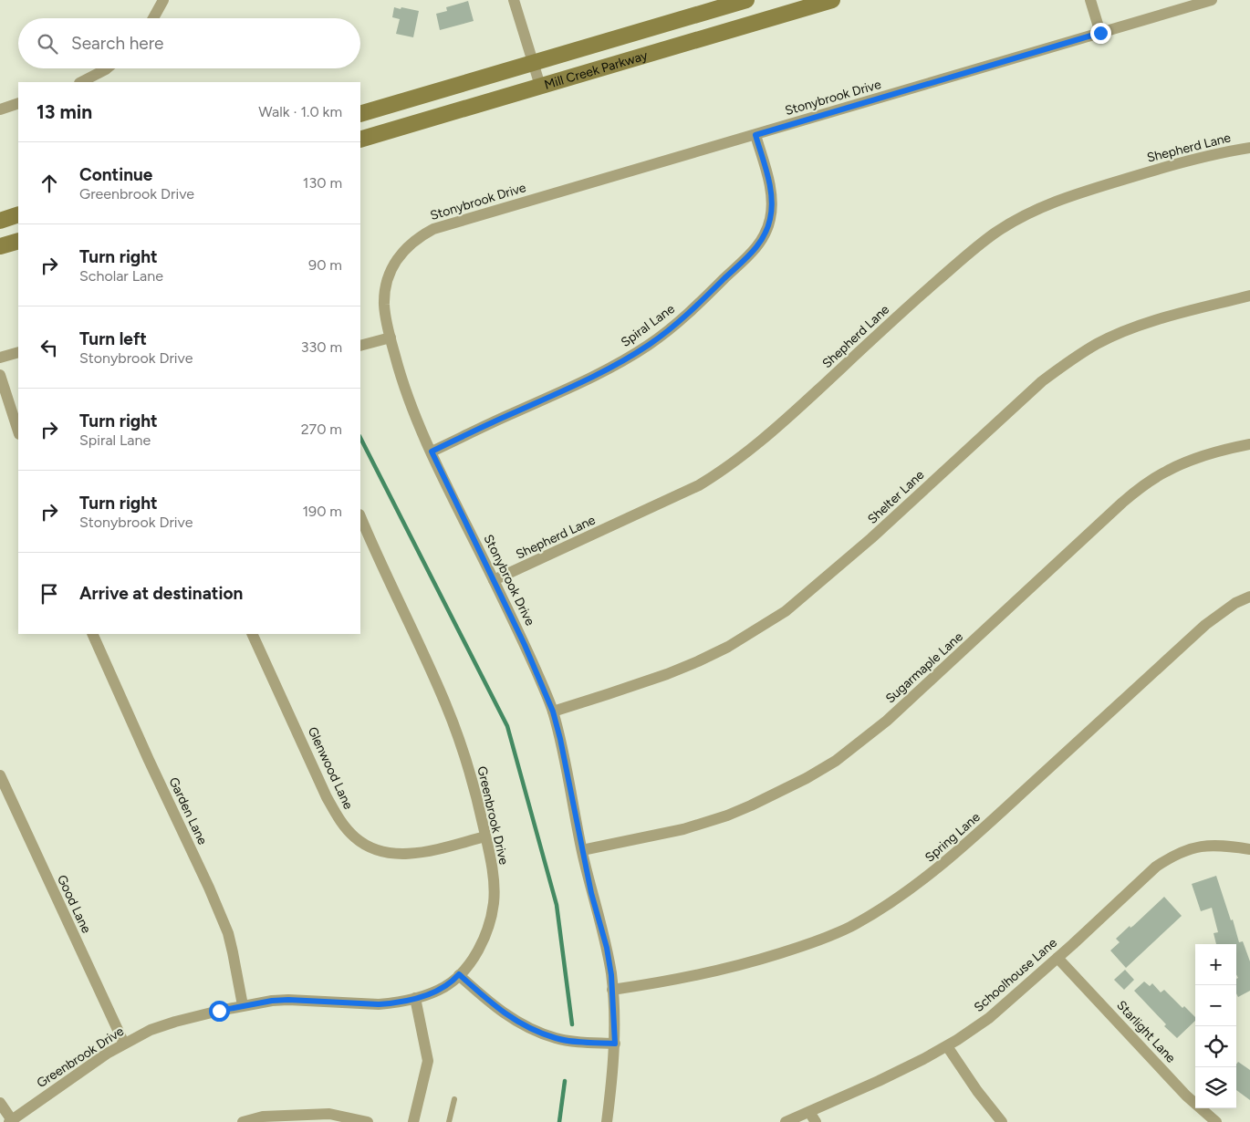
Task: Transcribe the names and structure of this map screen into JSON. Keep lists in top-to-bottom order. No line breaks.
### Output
{"streets":{"main road":["Mill Creek Parkway"],"street":["Stonybrook Drive","Shepherd Lane","Spiral Lane","Shelter Lane","Sugarmaple Lane","Glenwood Lane","Garden Lane","Greenbrook Drive","Spring Lane","Good Lane","Schoolhouse Lane","Starlight Lane"]},"crossings":[["Stonybrook Drive","Shepherd Lane"],["Stonybrook Drive","Spiral Lane"],["Stonybrook Drive","Shelter Lane"],["Stonybrook Drive","Sugarmaple Lane"],["Stonybrook Drive","Spring Lane"],["Glenwood Lane","Greenbrook Drive"],["Garden Lane","Greenbrook Drive"],["Greenbrook Drive","Good Lane"],["Schoolhouse Lane","Starlight Lane"]],"page":{"search":"Search here","heading":["13 min","Walk · 1.0 km"],"list":[["Continue","Greenbrook Drive","130 m"],["Turn right","Scholar Lane","90 m"],["Turn left","Stonybrook Drive","330 m"],["Turn right","Spiral Lane","270 m"],["Turn right","Stonybrook Drive","190 m"],"Arrive at destination"],"map_buttons":["+","−"]}}
